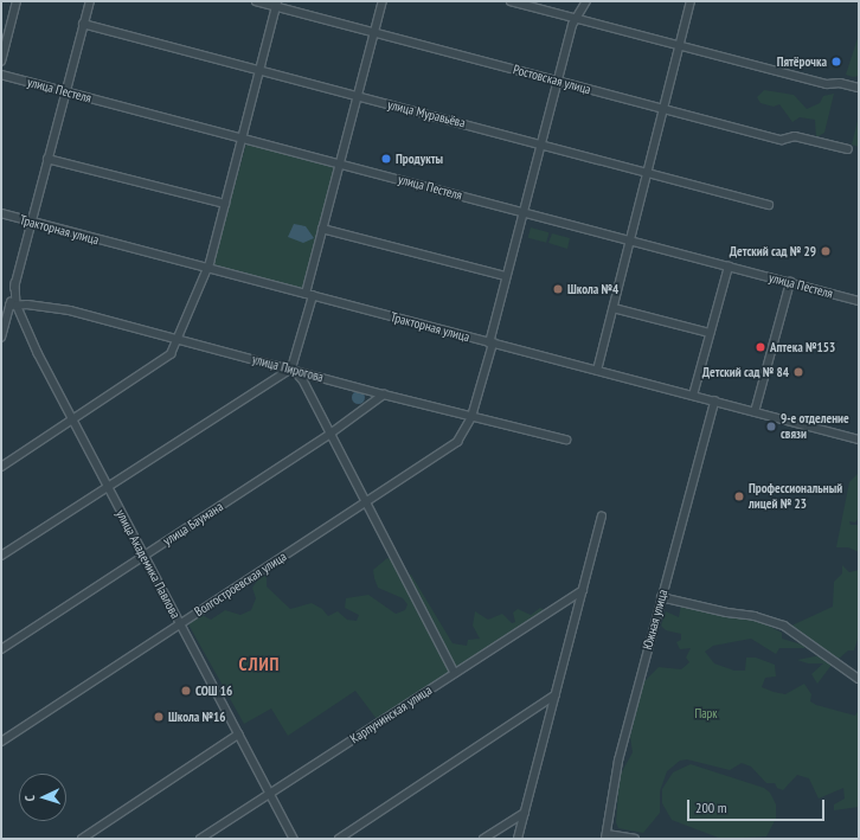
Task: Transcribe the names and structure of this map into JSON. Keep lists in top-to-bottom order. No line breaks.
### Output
{"streets":{"street":["Ростовская улица","улица Пестеля","улица Муравьёва","Тракторная улица","улица Пирогова","улица Баумана","улица Академика Павлова","Волгостроевская улица","Южная улица","Карпунинская улица"]},"crossings":[["Ростовская улица","Волгостроевская улица"],["улица Пестеля","Волгостроевская улица"],["улица Муравьёва","Волгостроевская улица"],["Тракторная улица","Волгостроевская улица"],["Тракторная улица","Южная улица"],["улица Пирогова","улица Баумана"],["улица Пирогова","улица Академика Павлова"],["улица Пирогова","Волгостроевская улица"],["улица Баумана","улица Академика Павлова"],["улица Академика Павлова","Волгостроевская улица"],["улица Академика Павлова","Карпунинская улица"]],"districts":["СЛИП"],"parks":["Парк"],"places":["Пятёрочка","Продукты","Детский сад № 29","Школа №4","Аптека №153","Детский сад № 84","9-е отделение связи","Профессиональный лицей № 23","СОШ 16","Школа №16"],"scale_bar":"200 m","north":"left"}
